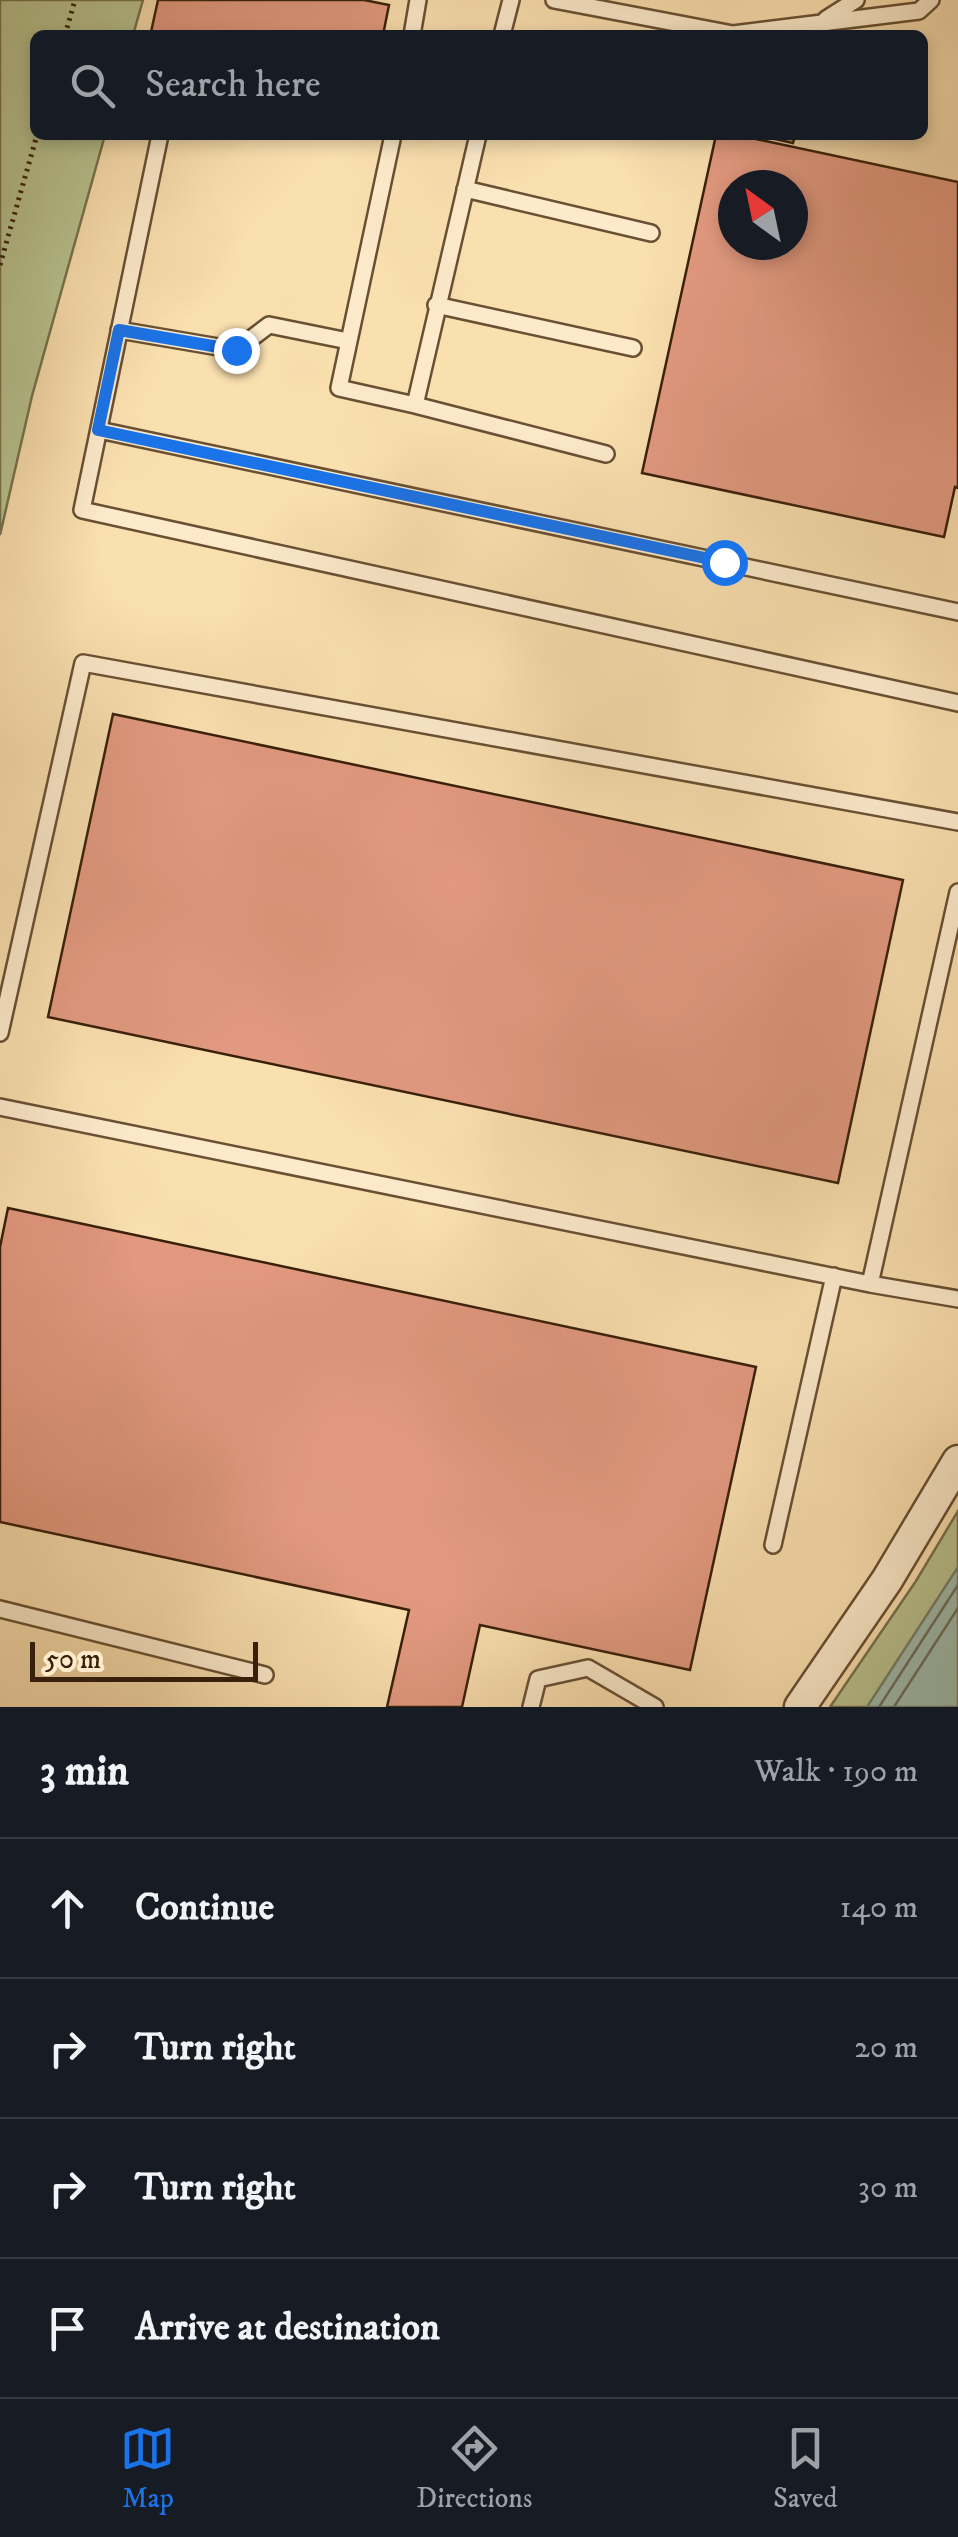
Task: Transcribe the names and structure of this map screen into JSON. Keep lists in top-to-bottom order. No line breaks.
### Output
{"scale_bar":"50 m","north":"top left","page":{"search":"Search here","scale":"50 m","heading":["3 min","Walk · 190 m"],"list":[["Continue","140 m"],["Turn right","20 m"],["Turn right","30 m"],"Arrive at destination"],"nav":["Map","Directions","Saved"]}}
